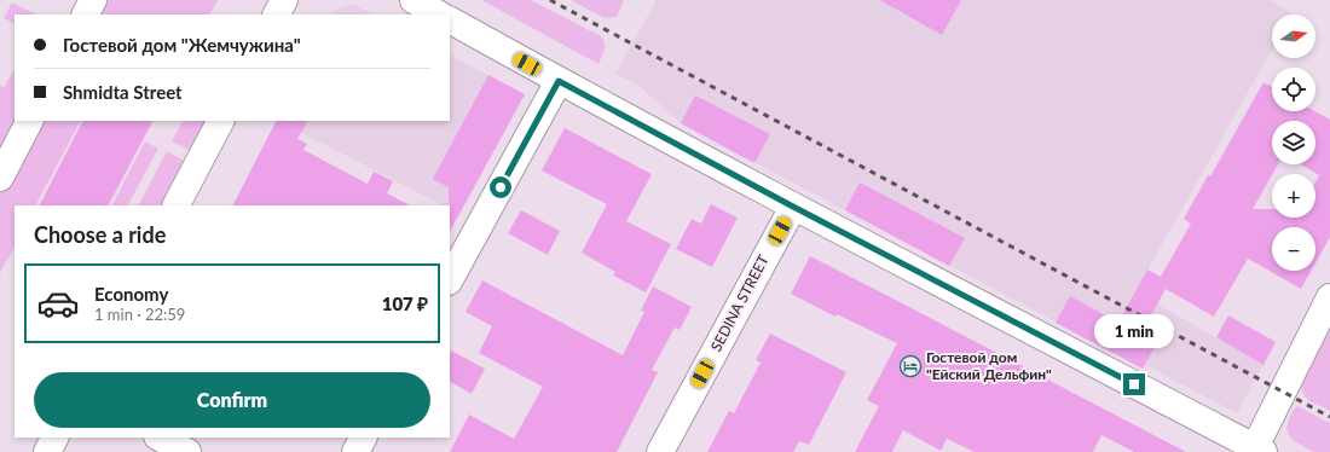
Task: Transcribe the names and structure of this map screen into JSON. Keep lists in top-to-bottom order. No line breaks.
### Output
{"streets":{"street":["SEDINA STREET"]},"places":{"hotel":["Гостевой дом \"Ейский Дельфин\""]},"north":"right","page":{"map_buttons":["+","−"],"banner":["Гостевой дом \"Жемчужина\"","Shmidta Street"],"heading":"Choose a ride","list":[{"name":"Economy","note":"1 min · 22:59","value":"107 ₽"}],"bubble":"1 min","buttons":"Confirm"}}
